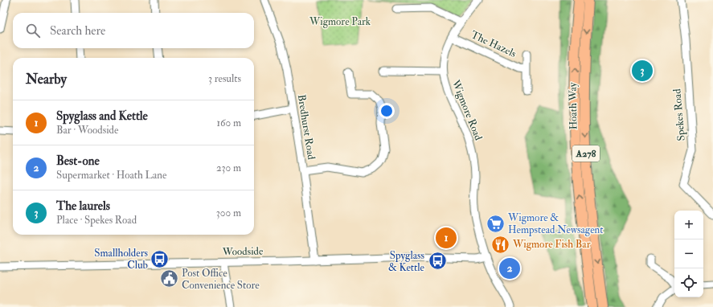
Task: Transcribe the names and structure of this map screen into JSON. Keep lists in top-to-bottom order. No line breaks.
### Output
{"streets":{"main road":["Hoath Way","A278"],"street":["The Hazels","Wigmore Road","Spekes Road","Bredhurst Road","Woodside"]},"crossings":[["The Hazels","Wigmore Road"],["Wigmore Road","Woodside"],["Bredhurst Road","Woodside"]],"parks":["Wigmore Park"],"places":{"supermarket":["Wigmore & Hempstead Newsagent"],"restaurant":["Wigmore Fish Bar"],"bus stop":["Smallholders Club","Spyglass & Kettle"],"public building":["Post Office Convenience Store"]},"page":{"search":"Search here","heading":["Nearby","3 results"],"pins":["3","1","2"],"list":[{"mark":"1","name":"Spyglass and Kettle","note":"Bar · Woodside","value":"160 m"},{"mark":"2","name":"Best-one","note":"Supermarket · Hoath Lane","value":"230 m"},{"mark":"3","name":"The laurels","note":"Place · Spekes Road","value":"300 m"}],"map_buttons":["+","−"]}}
